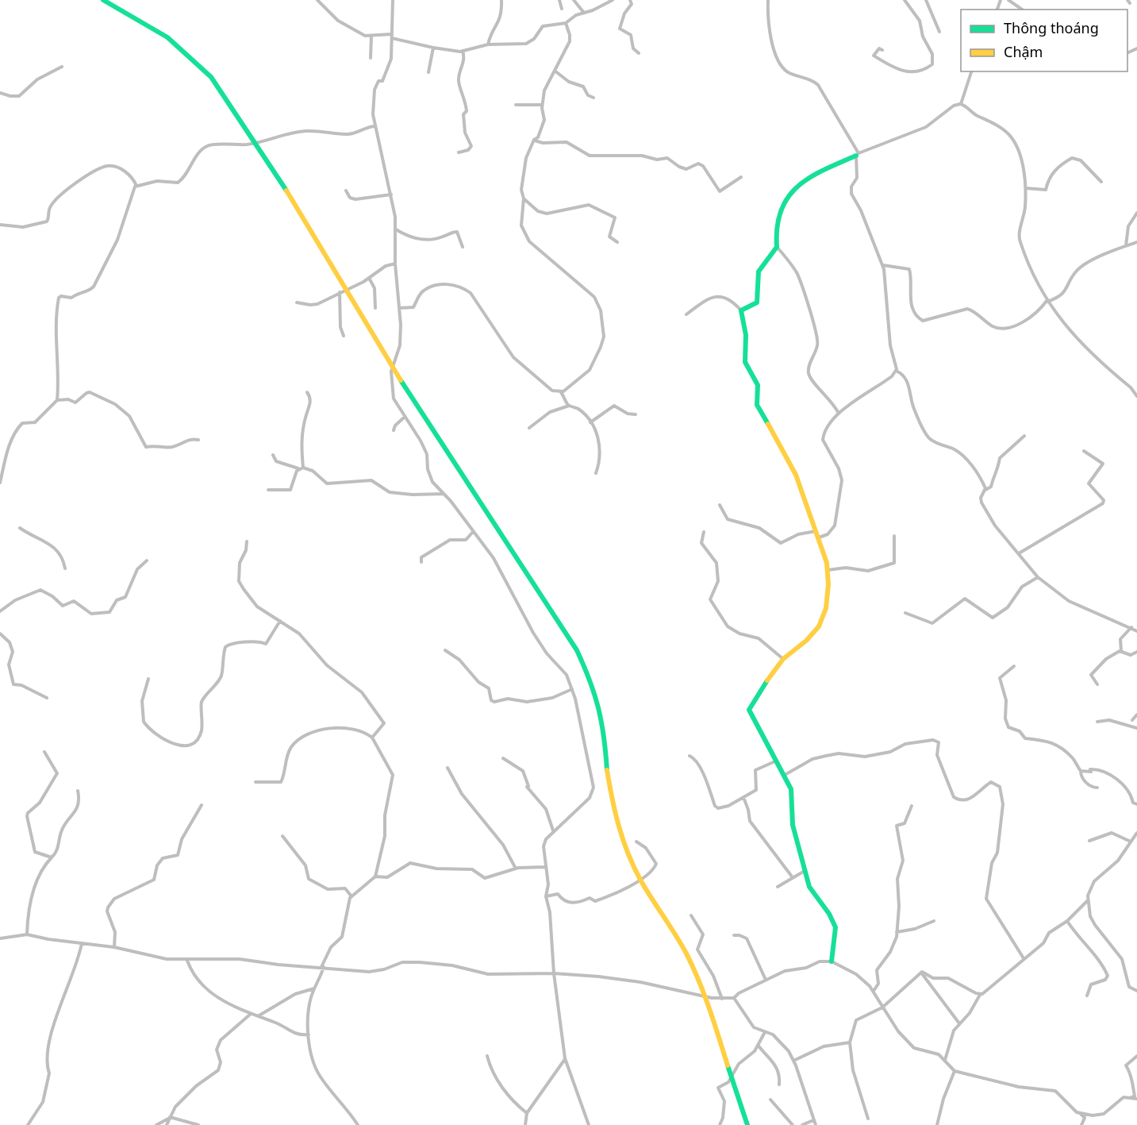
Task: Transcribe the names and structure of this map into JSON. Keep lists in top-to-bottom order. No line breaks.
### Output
{"legend":["Thông thoáng","Chậm"]}
